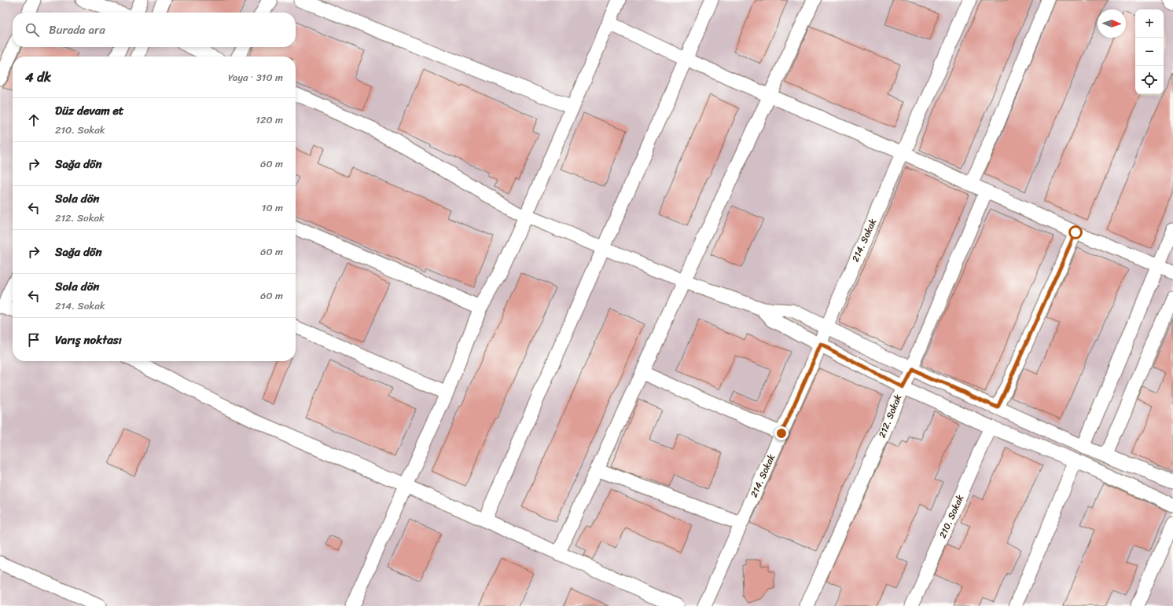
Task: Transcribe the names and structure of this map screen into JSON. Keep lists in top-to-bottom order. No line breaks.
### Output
{"streets":{"street":["214. Sokak","212. Sokak","210. Sokak"]},"north":"right","page":{"map_buttons":["+","−"],"search":"Burada ara","heading":["4 dk","Yaya · 310 m"],"list":[["Düz devam et","210. Sokak","120 m"],["Sağa dön","60 m"],["Sola dön","212. Sokak","10 m"],["Sağa dön","60 m"],["Sola dön","214. Sokak","60 m"],"Varış noktası"]}}
